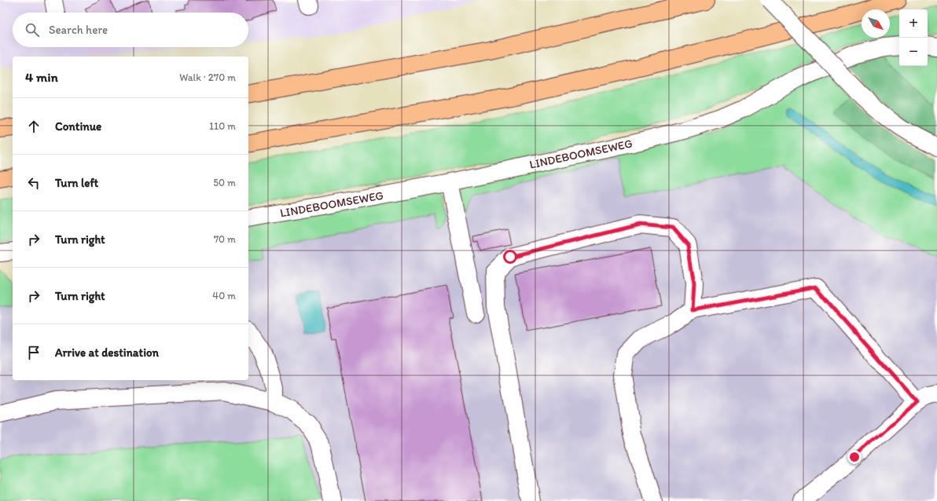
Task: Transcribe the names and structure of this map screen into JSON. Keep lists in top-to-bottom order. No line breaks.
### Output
{"streets":{"street":["LINDEBOOMSEWEG"]},"north":"bottom right","page":{"map_buttons":["+","−"],"search":"Search here","heading":["4 min","Walk · 270 m"],"list":[["Continue","110 m"],["Turn left","50 m"],["Turn right","70 m"],["Turn right","40 m"],"Arrive at destination"]}}
